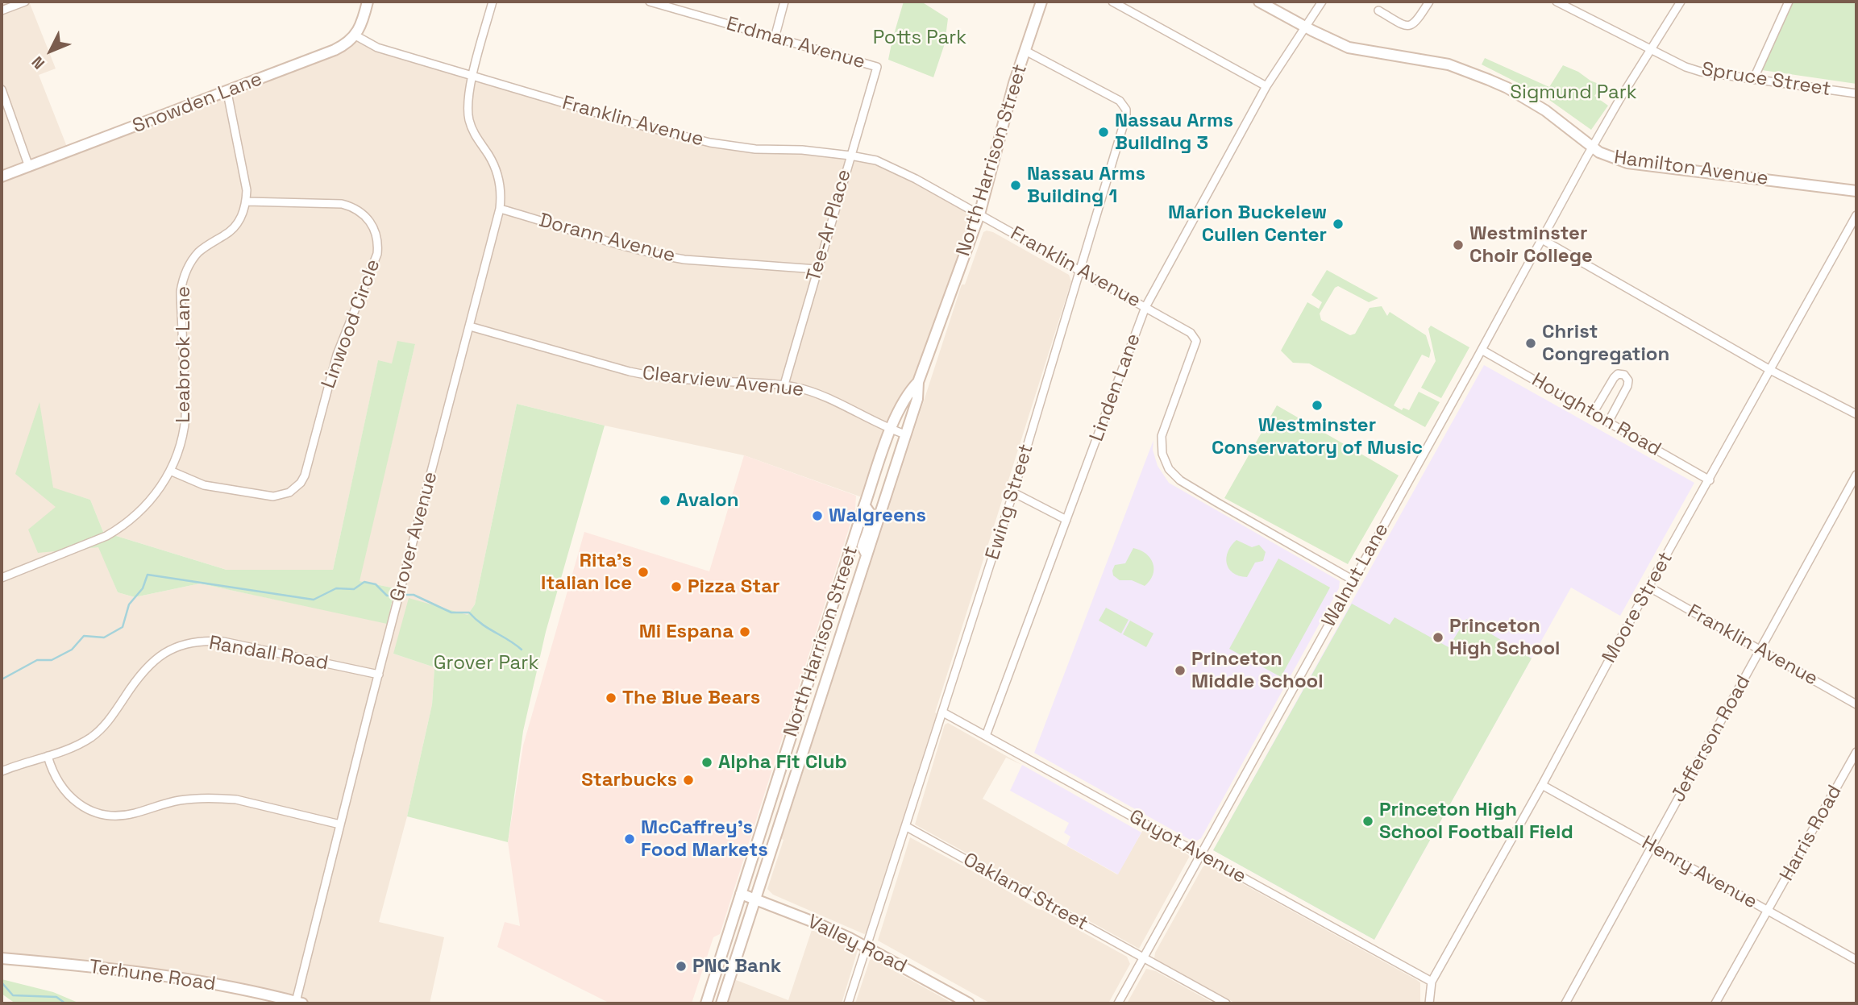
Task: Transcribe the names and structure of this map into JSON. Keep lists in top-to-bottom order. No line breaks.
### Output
{"streets":{"street":["Erdman Avenue","Spruce Street","Snowden Lane","Franklin Avenue","North Harrison Street","Hamilton Avenue","Tee-Ar Place","Dorann Avenue","Linwood Circle","Leabrook Lane","Clearview Avenue","Linden Lane","Houghton Road","Ewing Street","Grover Avenue","Walnut Lane","Moore Street","Randall Road","Jefferson Road","Harris Road","Guyot Avenue","Henry Avenue","Oakland Street","Valley Road","Terhune Road"]},"crossings":[["Erdman Avenue","Tee-Ar Place"],["Spruce Street","Walnut Lane"],["Snowden Lane","Franklin Avenue"],["Franklin Avenue","North Harrison Street"],["Franklin Avenue","Tee-Ar Place"],["Franklin Avenue","Linden Lane"],["Franklin Avenue","Ewing Street"],["Franklin Avenue","Grover Avenue"],["Franklin Avenue","Walnut Lane"],["Franklin Avenue","Moore Street"],["Franklin Avenue","Jefferson Road"],["North Harrison Street","Clearview Avenue"],["North Harrison Street","Ewing Street"],["North Harrison Street","Valley Road"],["Hamilton Avenue","Linden Lane"],["Hamilton Avenue","Walnut Lane"],["Tee-Ar Place","Dorann Avenue"],["Tee-Ar Place","Clearview Avenue"],["Dorann Avenue","Grover Avenue"],["Linwood Circle","Leabrook Lane"],["Clearview Avenue","Grover Avenue"],["Linden Lane","Guyot Avenue"],["Houghton Road","Walnut Lane"],["Houghton Road","Moore Street"],["Ewing Street","Guyot Avenue"],["Ewing Street","Oakland Street"],["Ewing Street","Valley Road"],["Grover Avenue","Randall Road"],["Grover Avenue","Terhune Road"],["Walnut Lane","Guyot Avenue"],["Walnut Lane","Oakland Street"],["Moore Street","Guyot Avenue"],["Moore Street","Henry Avenue"],["Jefferson Road","Henry Avenue"],["Harris Road","Henry Avenue"]],"parks":["Potts Park","Sigmund Park","Grover Park"],"places":["Nassau Arms Building 3","Nassau Arms Building 1","Marion Buckelew Cullen Center","Westminster Choir College","Christ Congregation","Westminster Conservatory of Music","Avalon","Walgreens","Rita's Italian Ice","Pizza Star","Mi Espana","Princeton High School","Princeton Middle School","The Blue Bears","Alpha Fit Club","Starbucks","Princeton High School Football Field","McCaffrey's Food Markets","PNC Bank"],"north":"bottom left"}
